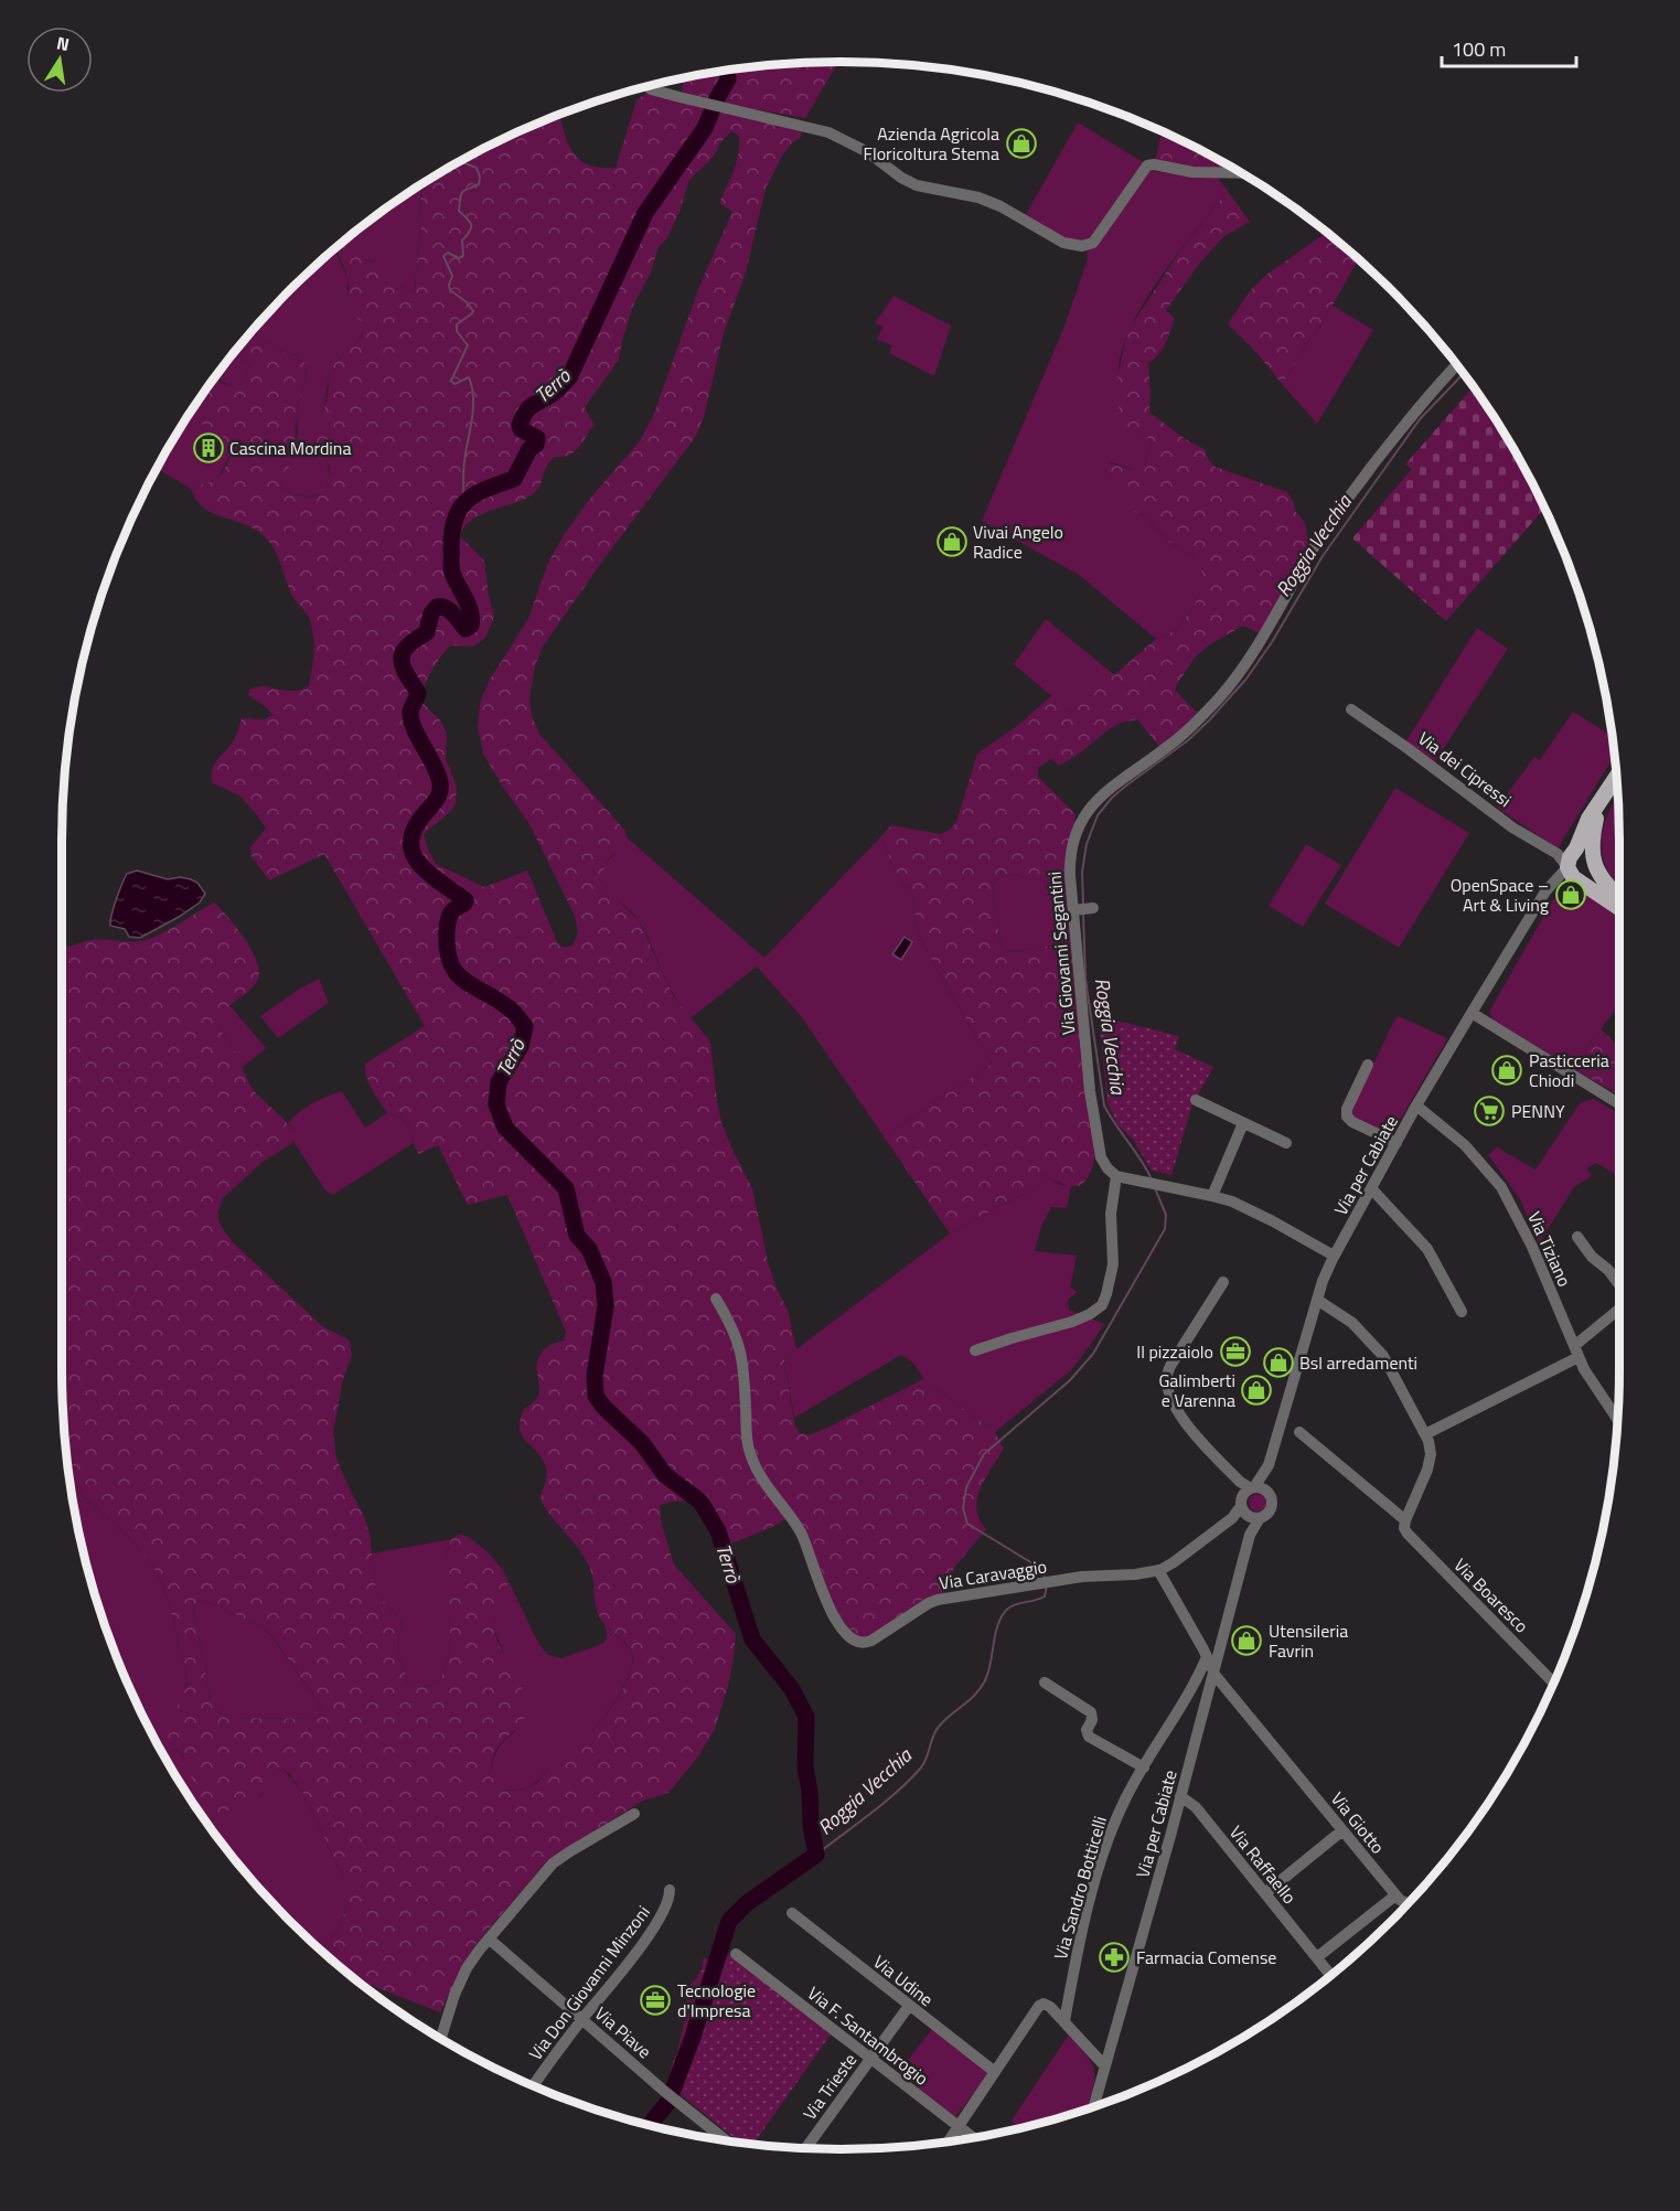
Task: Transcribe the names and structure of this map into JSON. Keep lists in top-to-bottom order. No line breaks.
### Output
{"streets":{"street":["Via dei Cipressi","Via Giovanni Segantini","Via per Cabiate","Via Tiziano","Via Caravaggio","Via Boaresco","Via Giotto","Via Raffaello","Via Sandro Botticelli","Via Udine","Via Don Giovanni Minzoni","Via Piave","Via F. Santambrogio","Via Trieste"]},"crossings":[["Via dei Cipressi","Via per Cabiate"],["Via per Cabiate","Via Tiziano"],["Via per Cabiate","Via Caravaggio"],["Via per Cabiate","Via Giotto"],["Via per Cabiate","Via Raffaello"],["Via Caravaggio","Via Giotto"],["Via Giotto","Via Sandro Botticelli"],["Via Udine","Via Trieste"],["Via Don Giovanni Minzoni","Via Piave"],["Via F. Santambrogio","Via Trieste"]],"water":["Terrò","Roggia Vecchia"],"places":{"shop":["Azienda Agricola Floricoltura Stema","Vivai Angelo Radice","OpenSpace – Art & Living","Pasticceria Chiodi","Bsl arredamenti","Galimberti e Varenna","Utensileria Favrin"],"building":["Cascina Mordina"],"supermarket":["PENNY"],"office":["Il pizzaiolo","Tecnologie d'Impresa"],"pharmacy":["Farmacia Comense"]},"scale_bar":"100 m","north":"top"}
